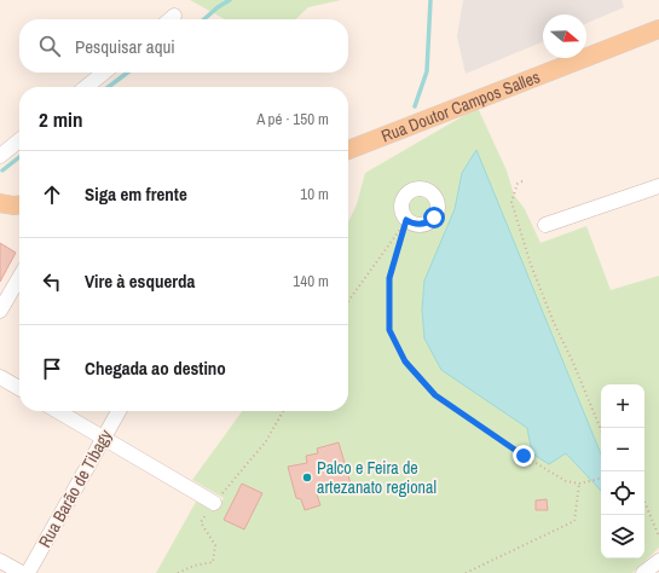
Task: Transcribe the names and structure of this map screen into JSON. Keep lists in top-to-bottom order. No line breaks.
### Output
{"streets":{"main road":["Rua Doutor Campos Salles"],"street":["Rua Barão de Tibagy"]},"places":["Palco e Feira de artezanato regional"],"north":"right","page":{"search":"Pesquisar aqui","heading":["2 min","A pé · 150 m"],"list":[["Siga em frente","10 m"],["Vire à esquerda","140 m"],"Chegada ao destino"],"map_buttons":["+","−"]}}
